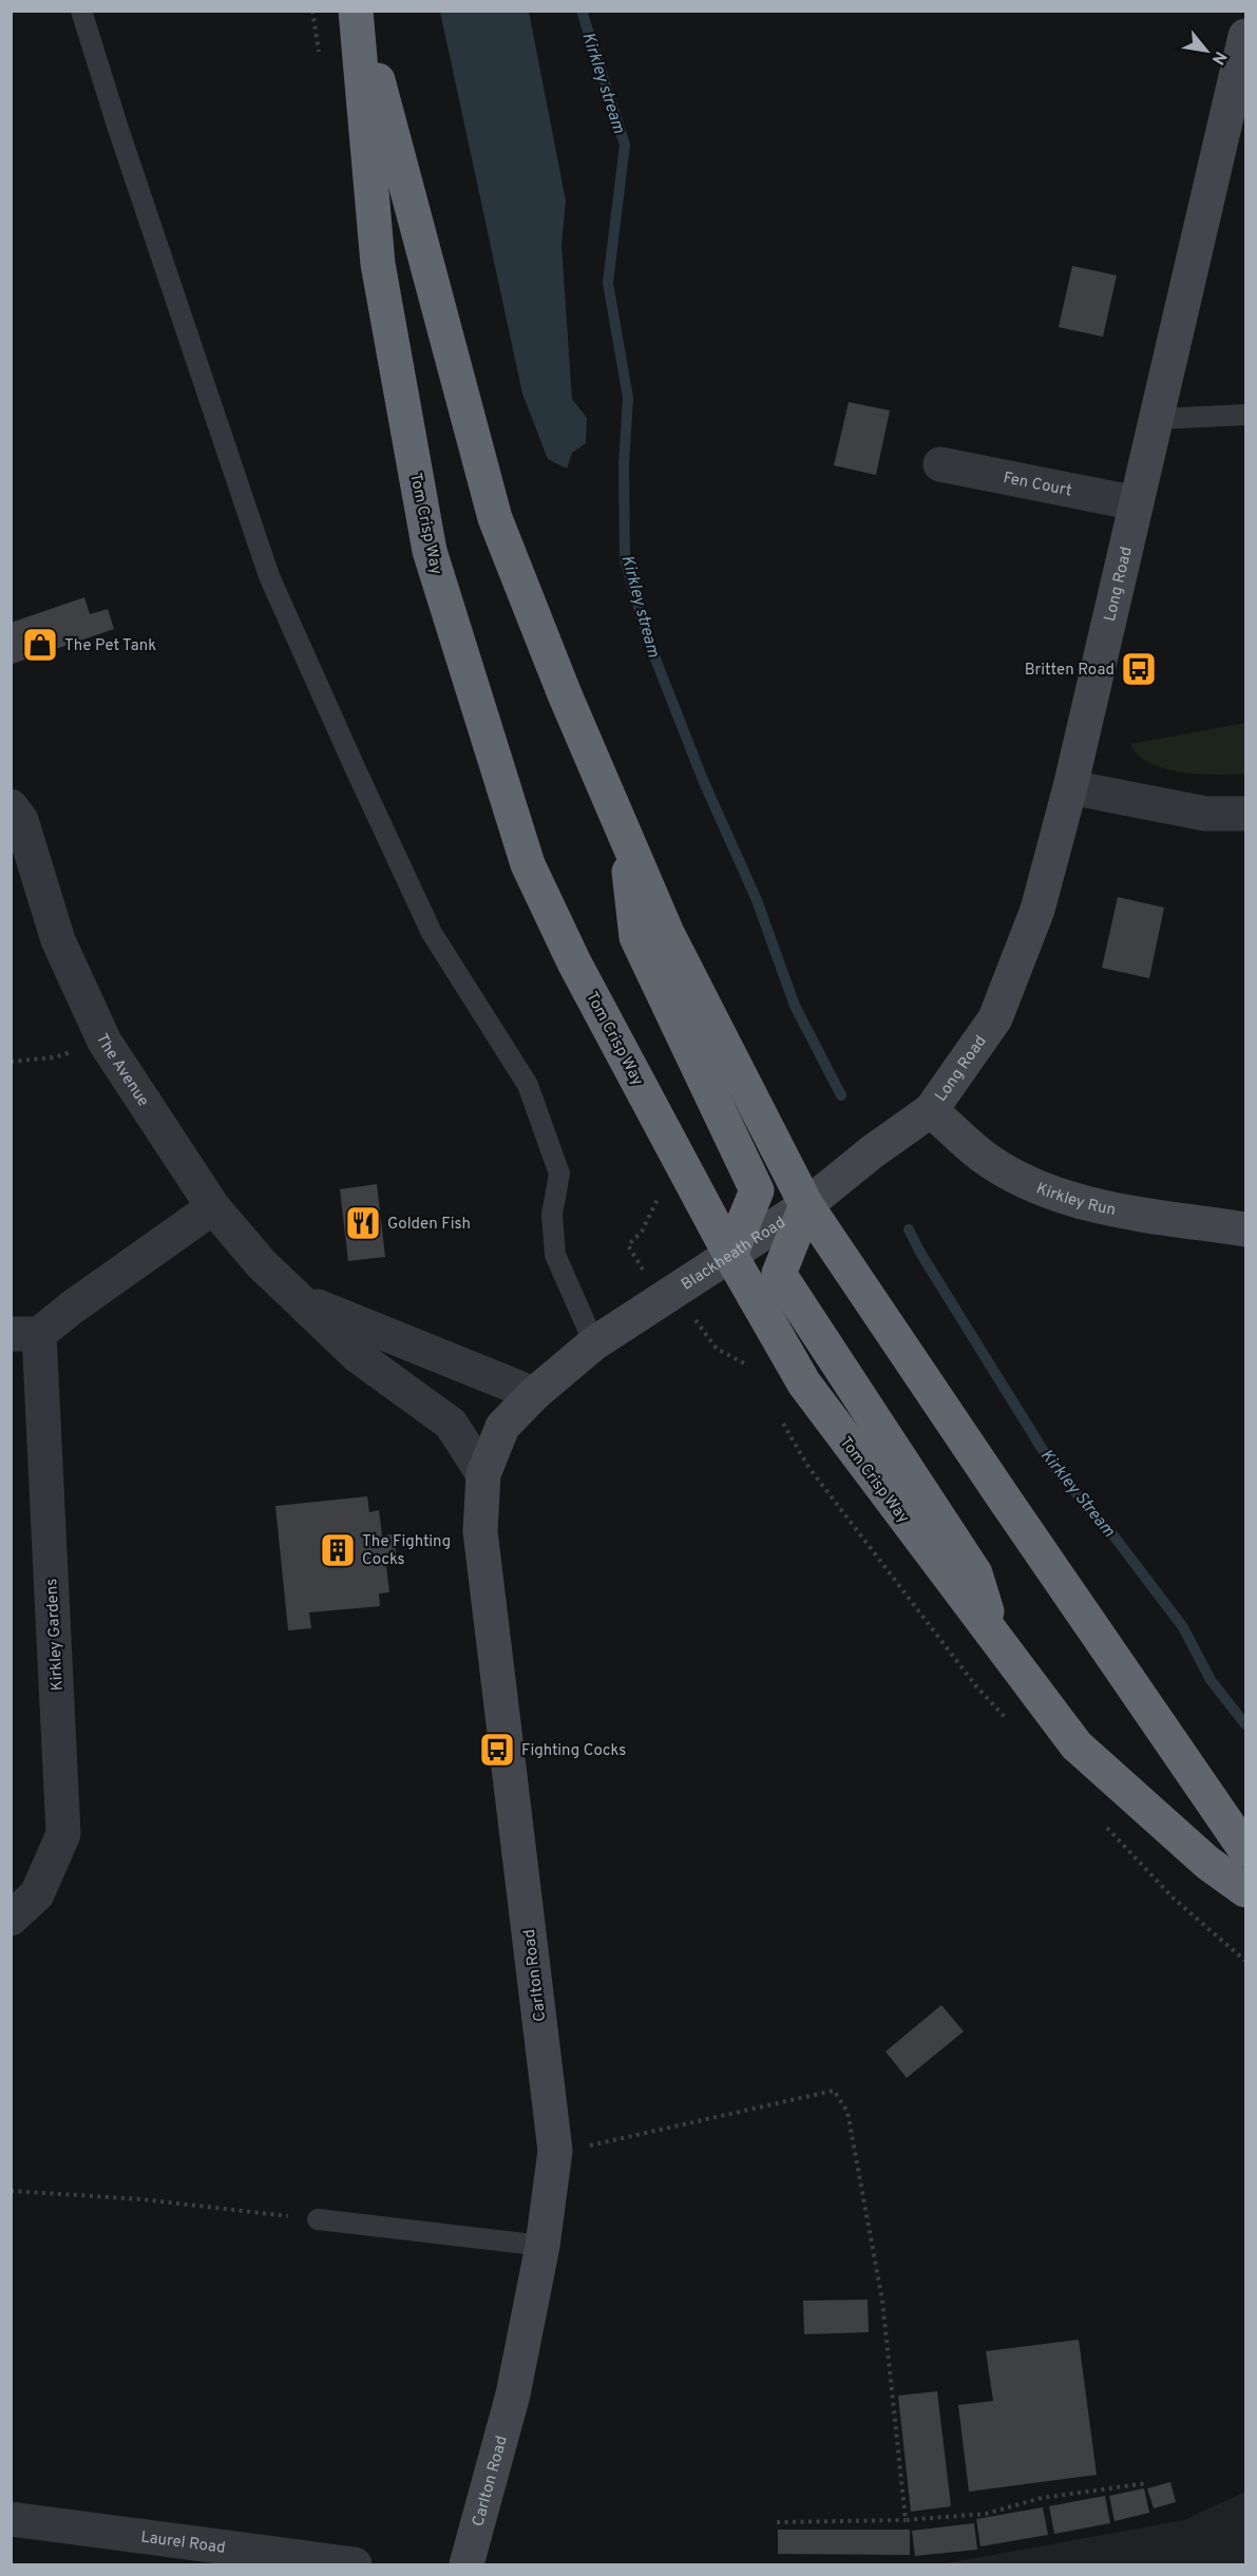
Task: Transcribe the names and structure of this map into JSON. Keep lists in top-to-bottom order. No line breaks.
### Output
{"streets":{"highway":["Tom Crisp Way"],"street":["Fen Court","Long Road","The Avenue","Kirkley Run","Blackheath Road","Kirkley Gardens","Carlton Road","Laurel Road"]},"crossings":[["Fen Court","Long Road"],["Tom Crisp Way","Blackheath Road"],["Long Road","Kirkley Run"],["Long Road","Blackheath Road"],["The Avenue","Blackheath Road"],["The Avenue","Kirkley Gardens"],["The Avenue","Carlton Road"],["Kirkley Run","Blackheath Road"],["Blackheath Road","Carlton Road"]],"water":["Kirkley stream","Kirkley Stream"],"places":{"shop":["The Pet Tank"],"bus stop":["Britten Road","Fighting Cocks"],"restaurant":["Golden Fish"],"building":["The Fighting Cocks"]},"north":"bottom right"}
